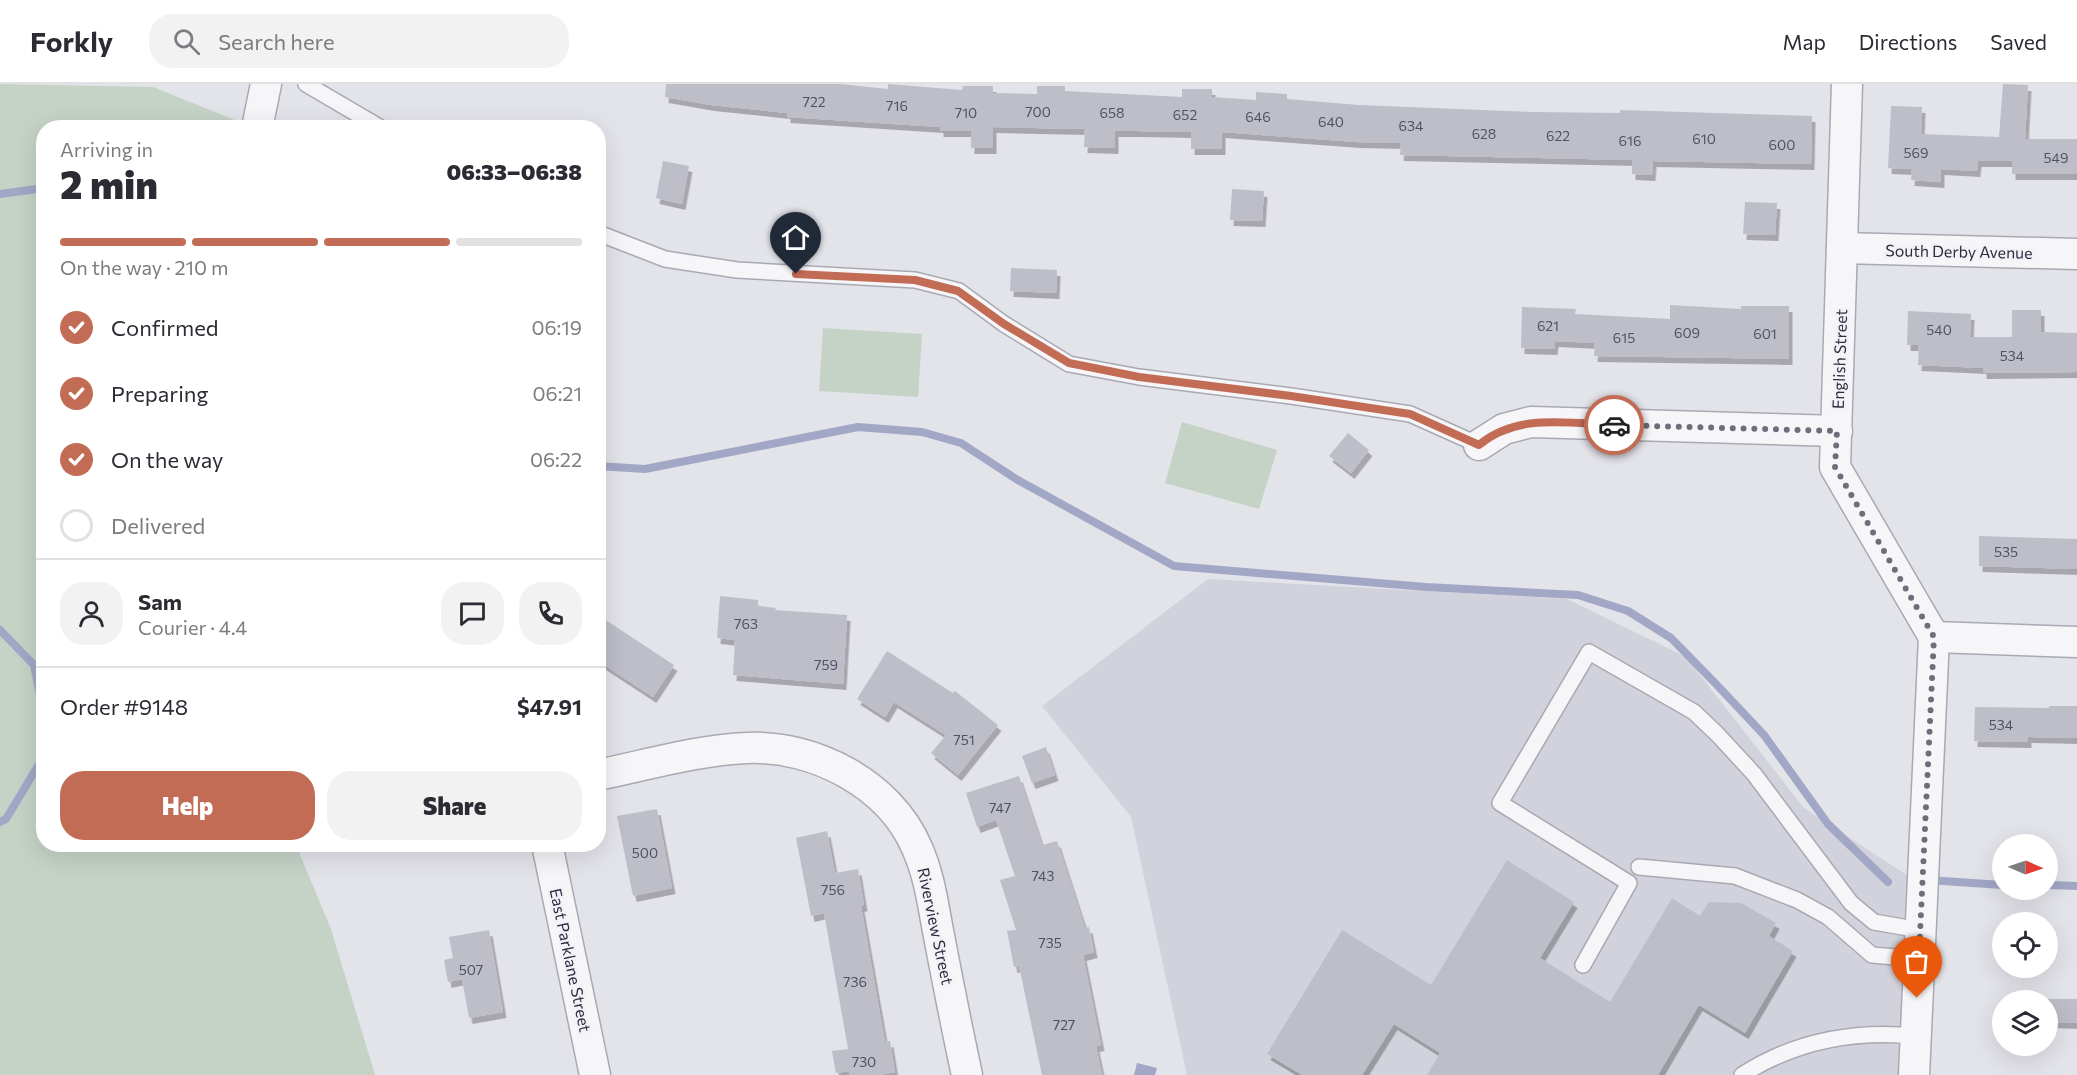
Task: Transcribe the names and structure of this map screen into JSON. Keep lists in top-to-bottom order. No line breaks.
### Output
{"streets":{"street":["South Derby Avenue","English Street","Riverview Street","East Parklane Street"]},"crossings":[["South Derby Avenue","English Street"]],"house_numbers":["722","716","700","710","658","652","646","640","634","628","622","610","616","600","569","549","621","540","609","601","615","534","535","763","759","534","751","747","500","743","756","735","507","736","727","730"],"north":"right","page":{"header":"Forkly","search":"Search here","nav":["Map","Directions","Saved"],"heading":["2 min","Arriving in","06:33–06:38"],"panel":["Sam","Courier · 4.4","Order #9148","$47.91"],"bar":"On the way · 210 m","list":[["Confirmed","06:19"],["Preparing","06:21"],["On the way","06:22"],"Delivered"],"buttons":["Help","Share"]}}
